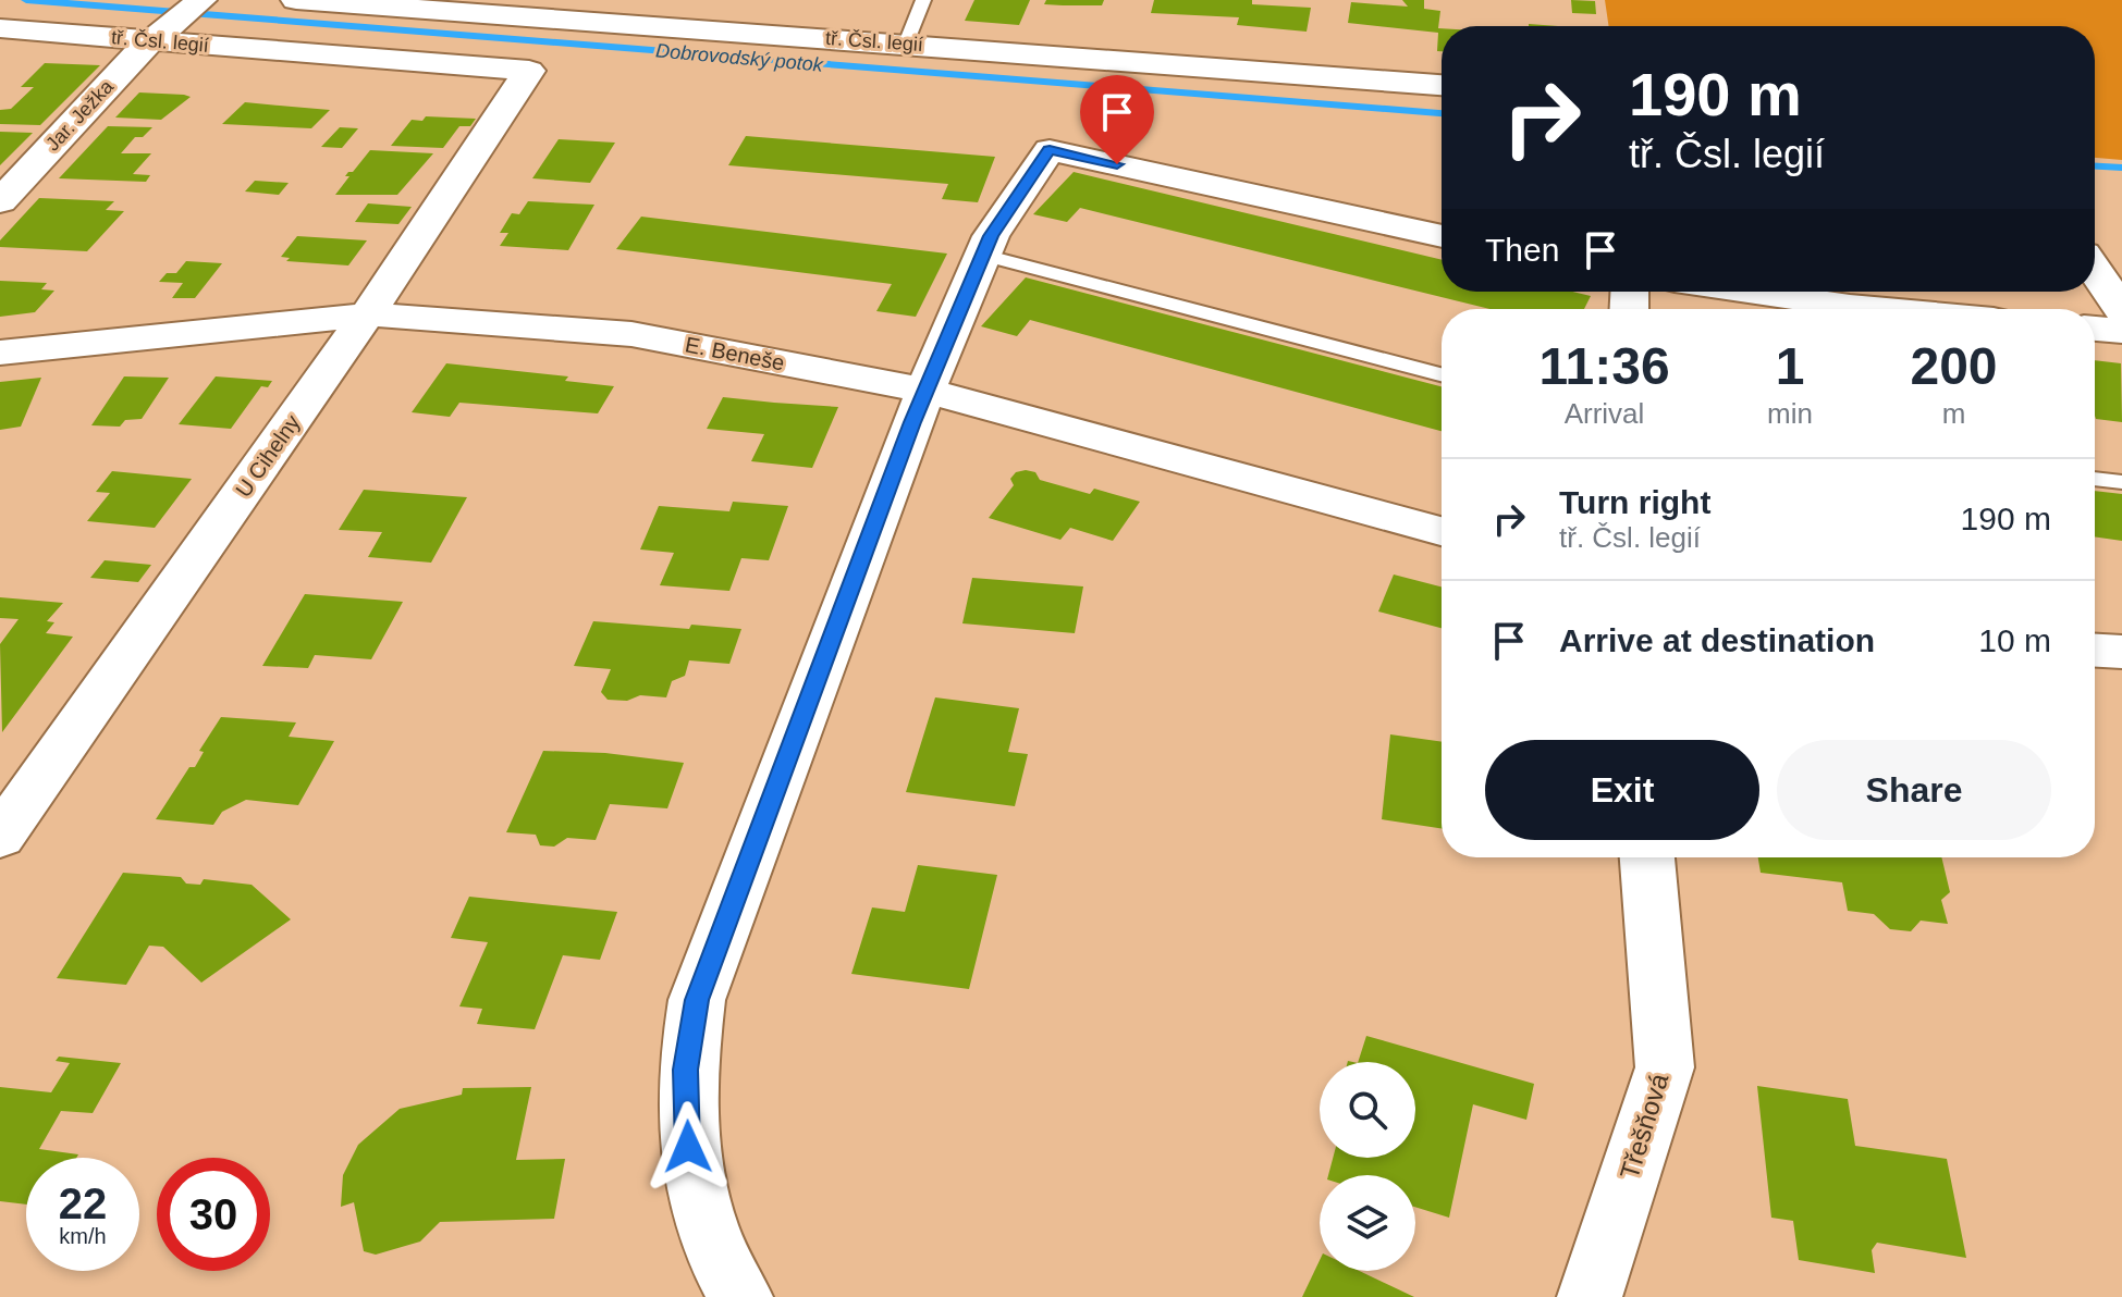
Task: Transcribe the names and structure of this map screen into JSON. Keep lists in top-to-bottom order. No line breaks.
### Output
{"streets":{"street":["tř. Čsl. legií","Jar. Ježka","E. Beneše","U Cihelny","Třešňová"]},"crossings":[["tř. Čsl. legií","Jar. Ježka"],["tř. Čsl. legií","U Cihelny"],["E. Beneše","U Cihelny"]],"water":["Dobrovodský potok"],"page":{"turn":["190 m","tř. Čsl. legií"],"then":"Then","eta":["11:36","Arrival","1","min","200","m"],"list":[{"name":"Turn right","note":"tř. Čsl. legií","value":"190 m"},{"name":"Arrive at destination","value":"10 m"}],"buttons":["Exit","Share"],"speed":"22 km/h","limit":"30"}}
